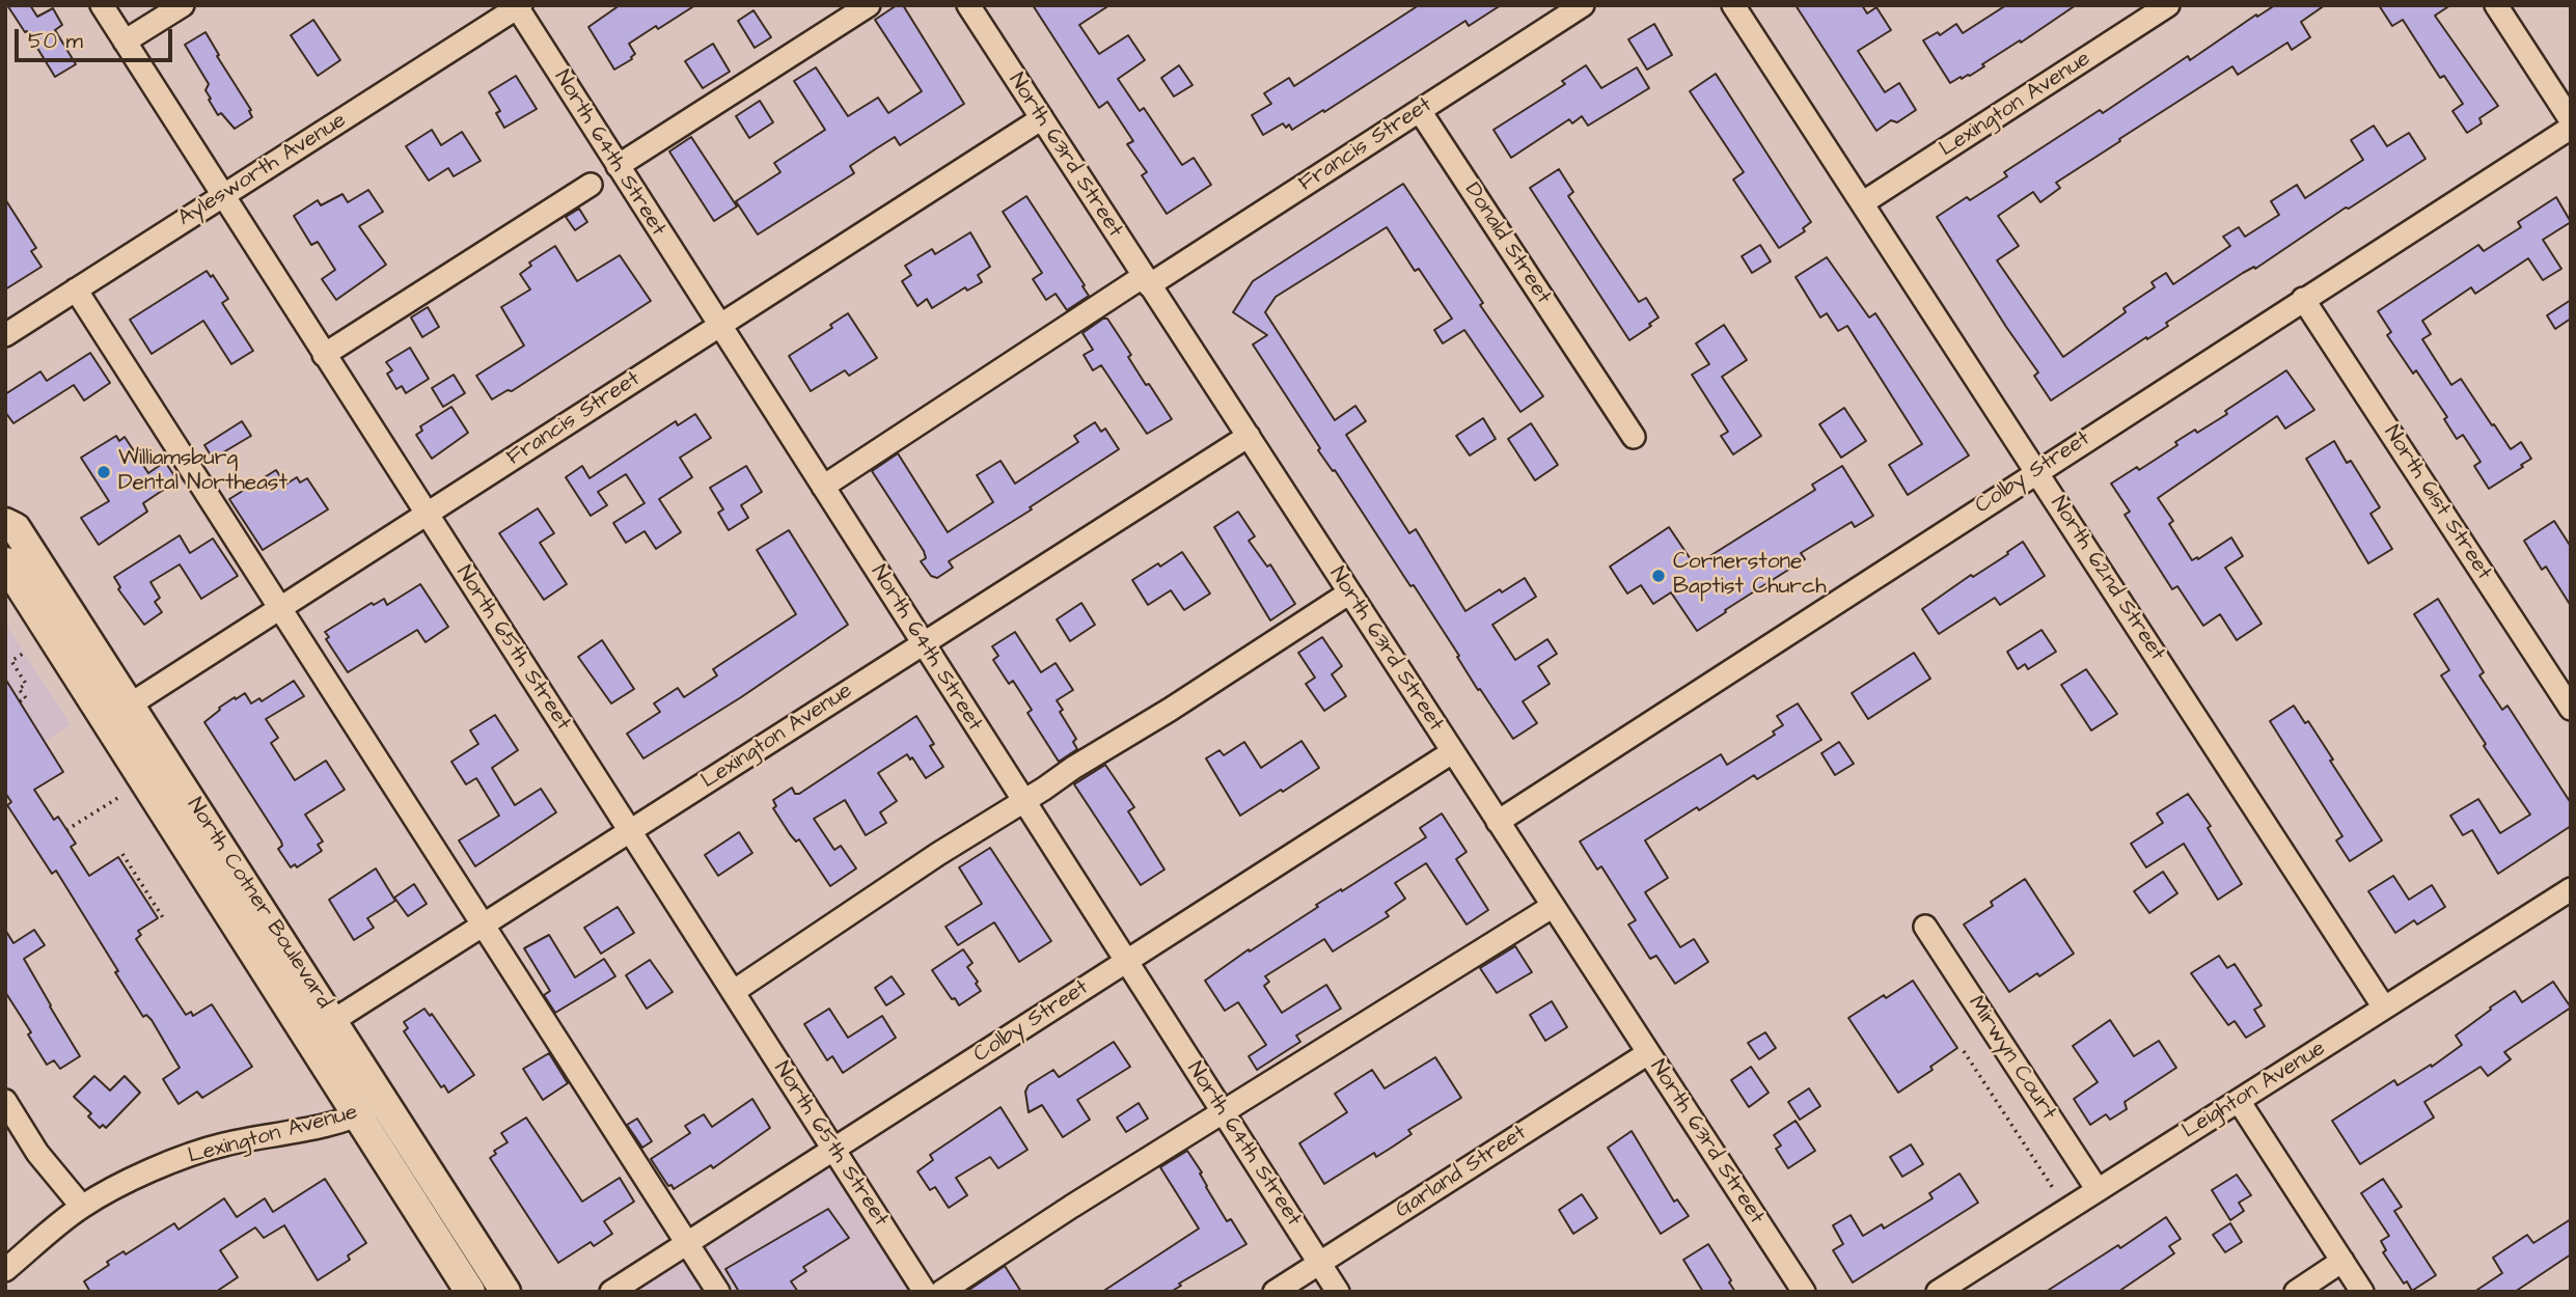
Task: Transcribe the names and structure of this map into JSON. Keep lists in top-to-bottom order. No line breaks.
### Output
{"streets":{"main road":["North Cotner Boulevard"],"street":["Lexington Avenue","Francis Street","North 64th Street","North 63rd Street","Aylesworth Avenue","Donald Street","Colby Street","North 61st Street","North 62nd Street","North 65th Street","Mirwyn Court","Leighton Avenue","Garland Street"]},"crossings":[["Lexington Avenue","North 64th Street"],["Lexington Avenue","North 63rd Street"],["Lexington Avenue","North 62nd Street"],["Lexington Avenue","North 65th Street"],["Lexington Avenue","North Cotner Boulevard"],["Francis Street","North 64th Street"],["Francis Street","North 63rd Street"],["Francis Street","Donald Street"],["Francis Street","North 65th Street"],["Francis Street","North Cotner Boulevard"],["North 64th Street","Aylesworth Avenue"],["North 64th Street","Colby Street"],["North 64th Street","Garland Street"],["North 63rd Street","Colby Street"],["North 63rd Street","Garland Street"],["Aylesworth Avenue","North 65th Street"],["Colby Street","North 61st Street"],["Colby Street","North 62nd Street"],["Colby Street","North 65th Street"],["North 62nd Street","Leighton Avenue"],["Mirwyn Court","Leighton Avenue"]],"places":["Williamsburg Dental Northeast","Cornerstone Baptist Church"],"scale_bar":"50 m"}
